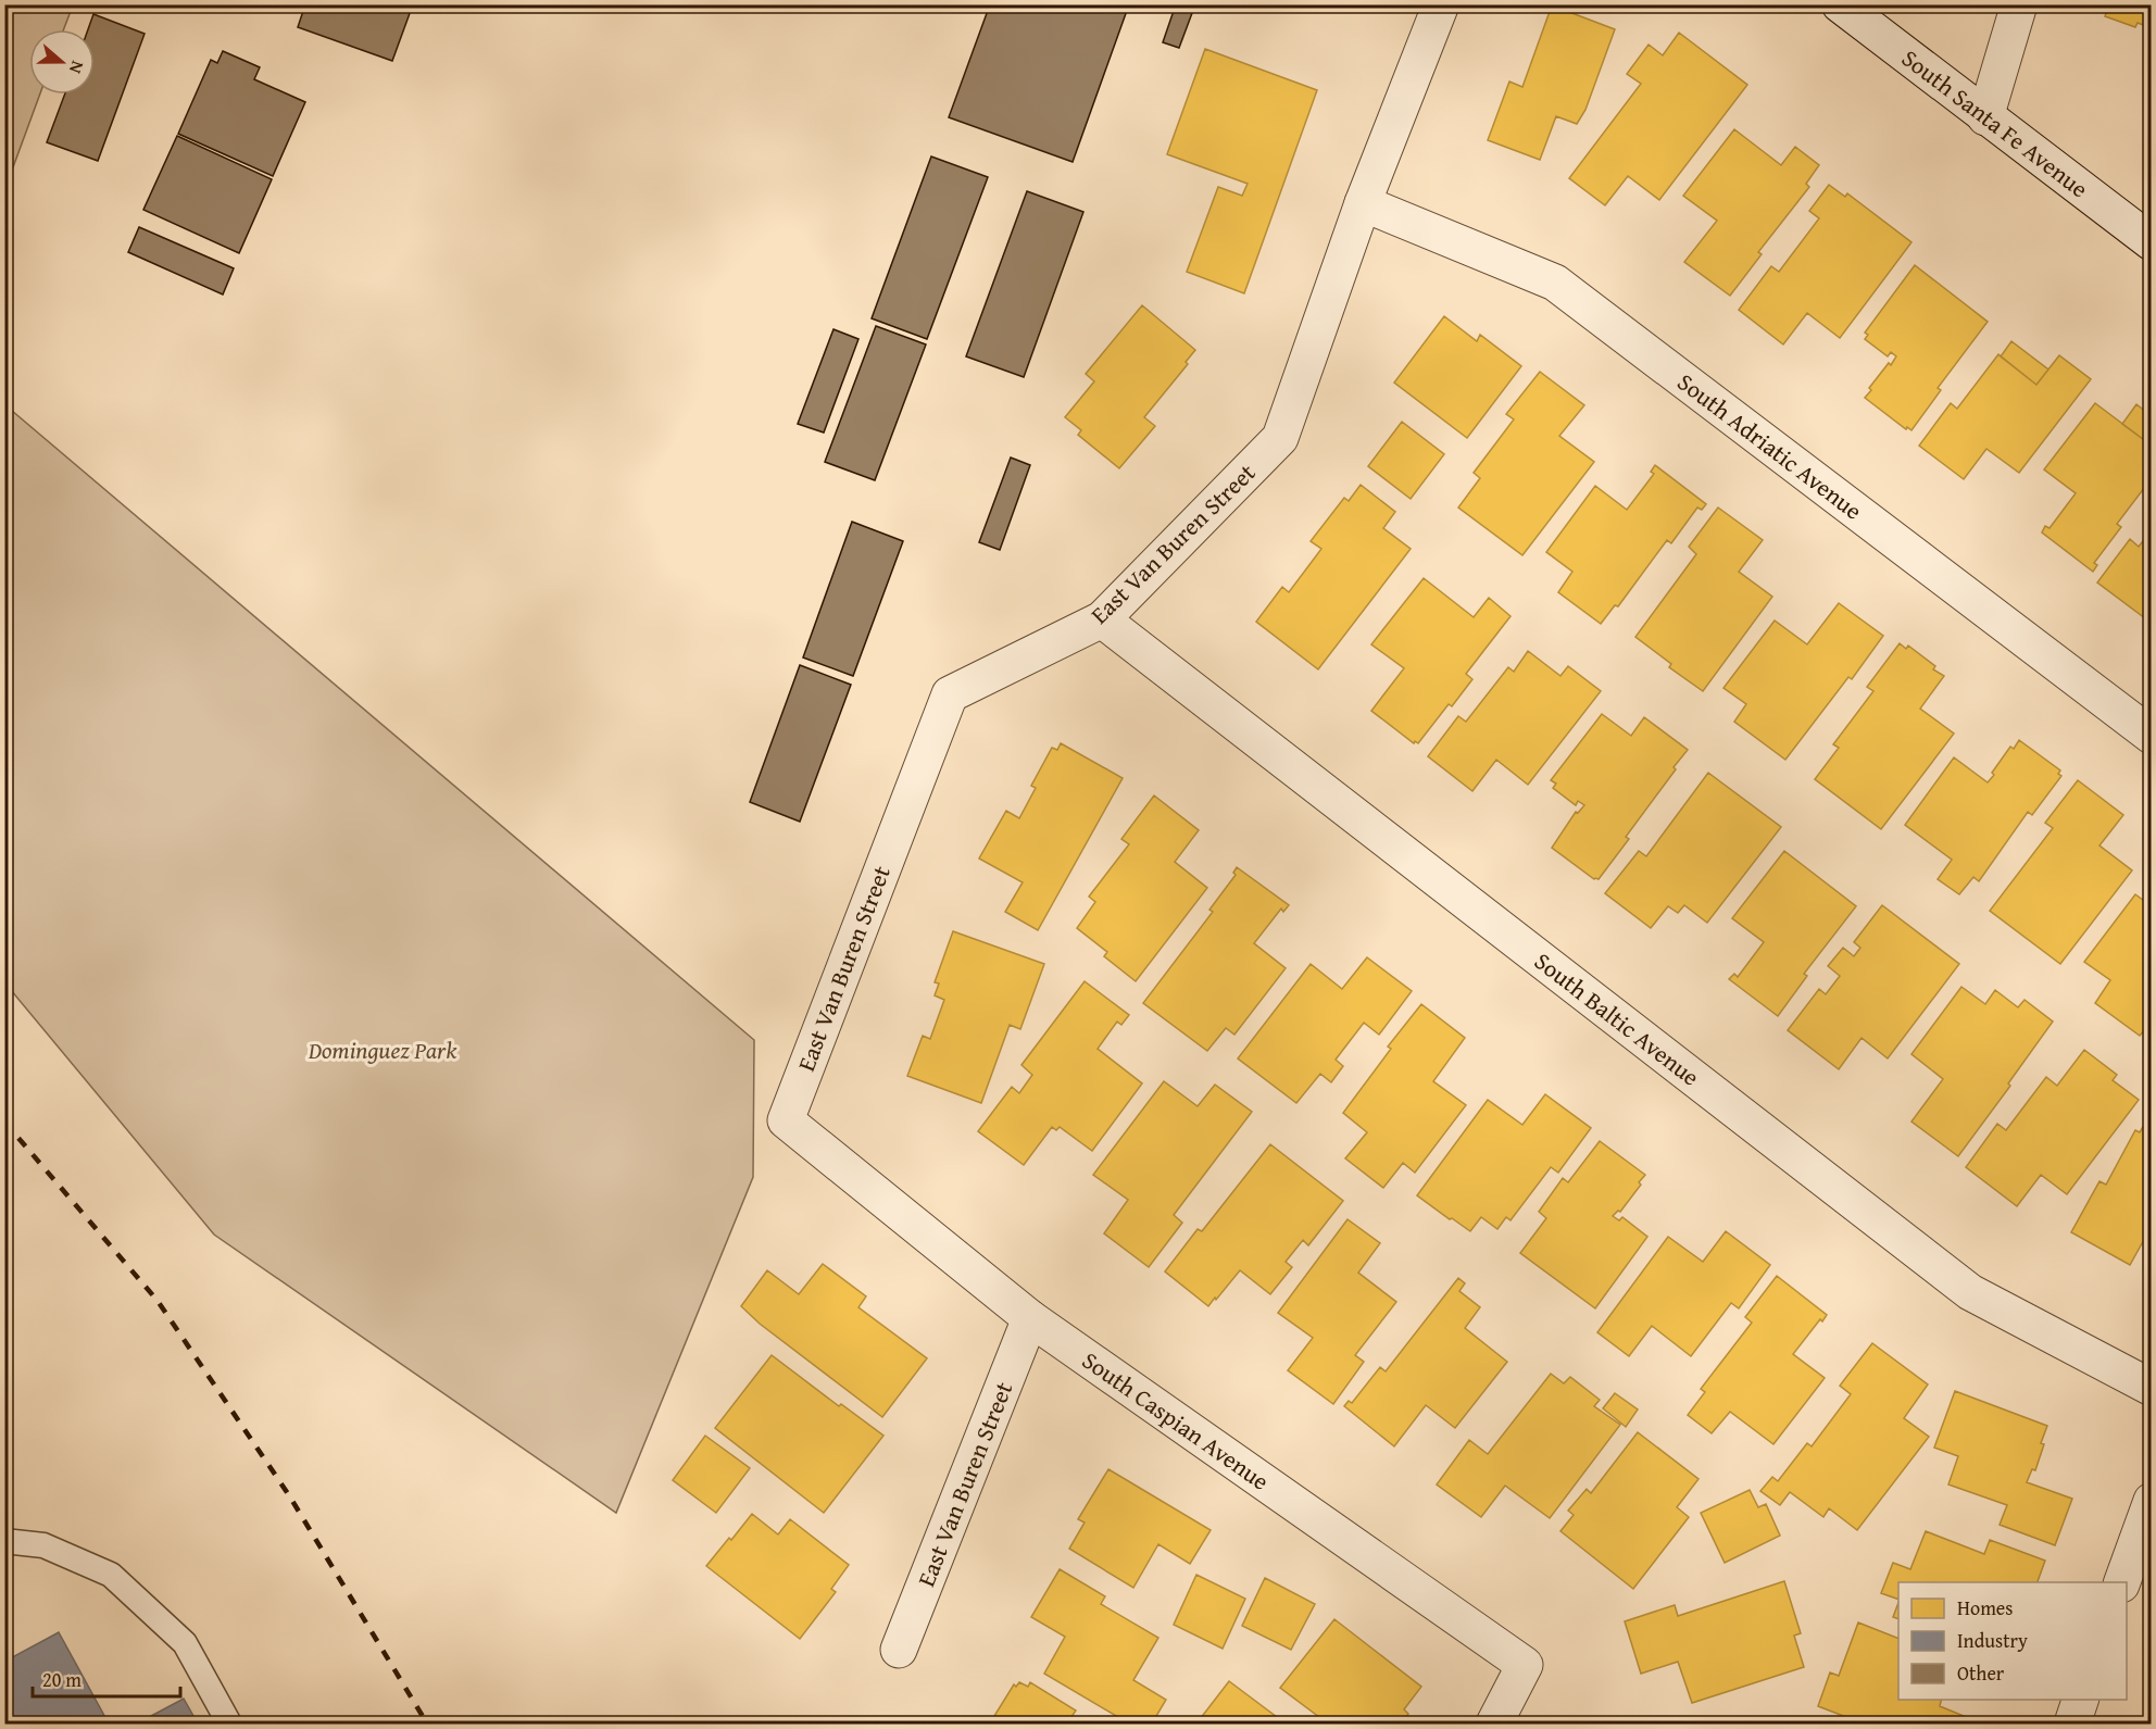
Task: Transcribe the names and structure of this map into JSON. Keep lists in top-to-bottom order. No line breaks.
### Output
{"streets":{"street":["South Santa Fe Avenue","South Adriatic Avenue","East Van Buren Street","South Baltic Avenue","South Caspian Avenue"]},"crossings":[["South Adriatic Avenue","East Van Buren Street"],["East Van Buren Street","South Baltic Avenue"],["East Van Buren Street","South Caspian Avenue"]],"parks":["Dominguez Park"],"legend":["Homes","Industry","Other"],"scale_bar":"20 m","north":"right"}
